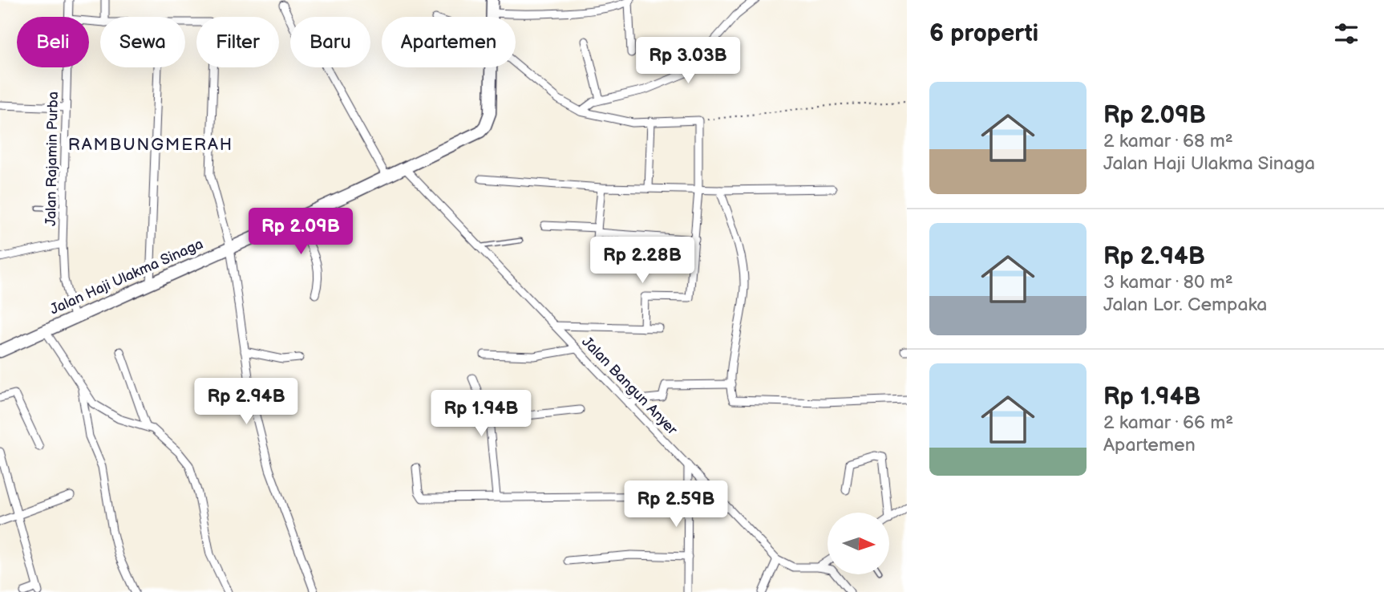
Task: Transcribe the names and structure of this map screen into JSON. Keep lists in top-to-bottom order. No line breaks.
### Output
{"streets":{"main road":["Jalan Haji Ulakma Sinaga"],"street":["Jalan Rajamin Purba","Jalan Bangun Anyer"]},"crossings":[["Jalan Rajamin Purba","Jalan Haji Ulakma Sinaga"],["Jalan Haji Ulakma Sinaga","Jalan Bangun Anyer"]],"districts":["RAMBUNGMERAH"],"north":"right","page":{"heading":"6 properti","chip":["Beli","Sewa","Filter","Baru","Apartemen"],"price":["Rp 3.03B","Rp 2.09B","Rp 2.28B","Rp 2.94B","Rp 1.94B","Rp 2.59B"],"list":[{"name":"Rp 2.09B","note":"2 kamar · 68 m² · Jalan Haji Ulakma Sinaga"},{"name":"Rp 2.94B","note":"3 kamar · 80 m² · Jalan Lor. Cempaka"},{"name":"Rp 1.94B","note":"2 kamar · 66 m² · Apartemen"}]}}
